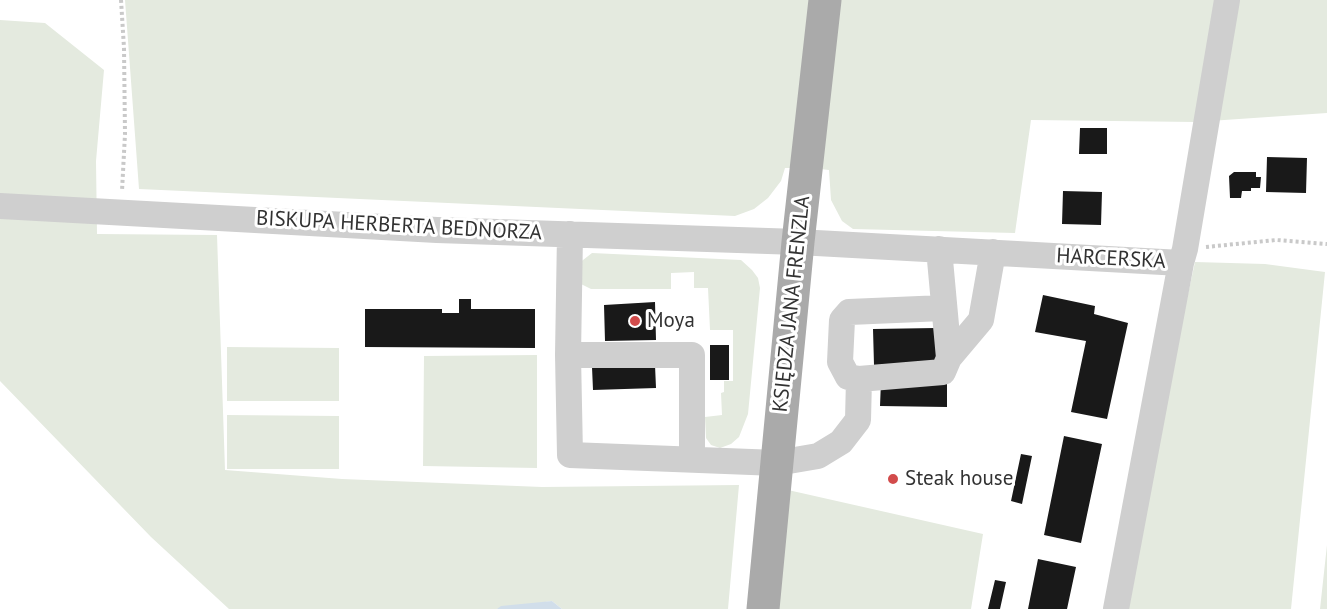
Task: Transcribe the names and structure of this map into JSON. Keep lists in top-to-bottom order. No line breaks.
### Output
{"streets":{"main road":["KSIĘDZA JANA FRENZLA"],"street":["BISKUPA HERBERTA BEDNORZA","HARCERSKA"]},"crossings":[["BISKUPA HERBERTA BEDNORZA","HARCERSKA"],["BISKUPA HERBERTA BEDNORZA","KSIĘDZA JANA FRENZLA"],["HARCERSKA","KSIĘDZA JANA FRENZLA"]],"places":["Moya","Steak house"]}
